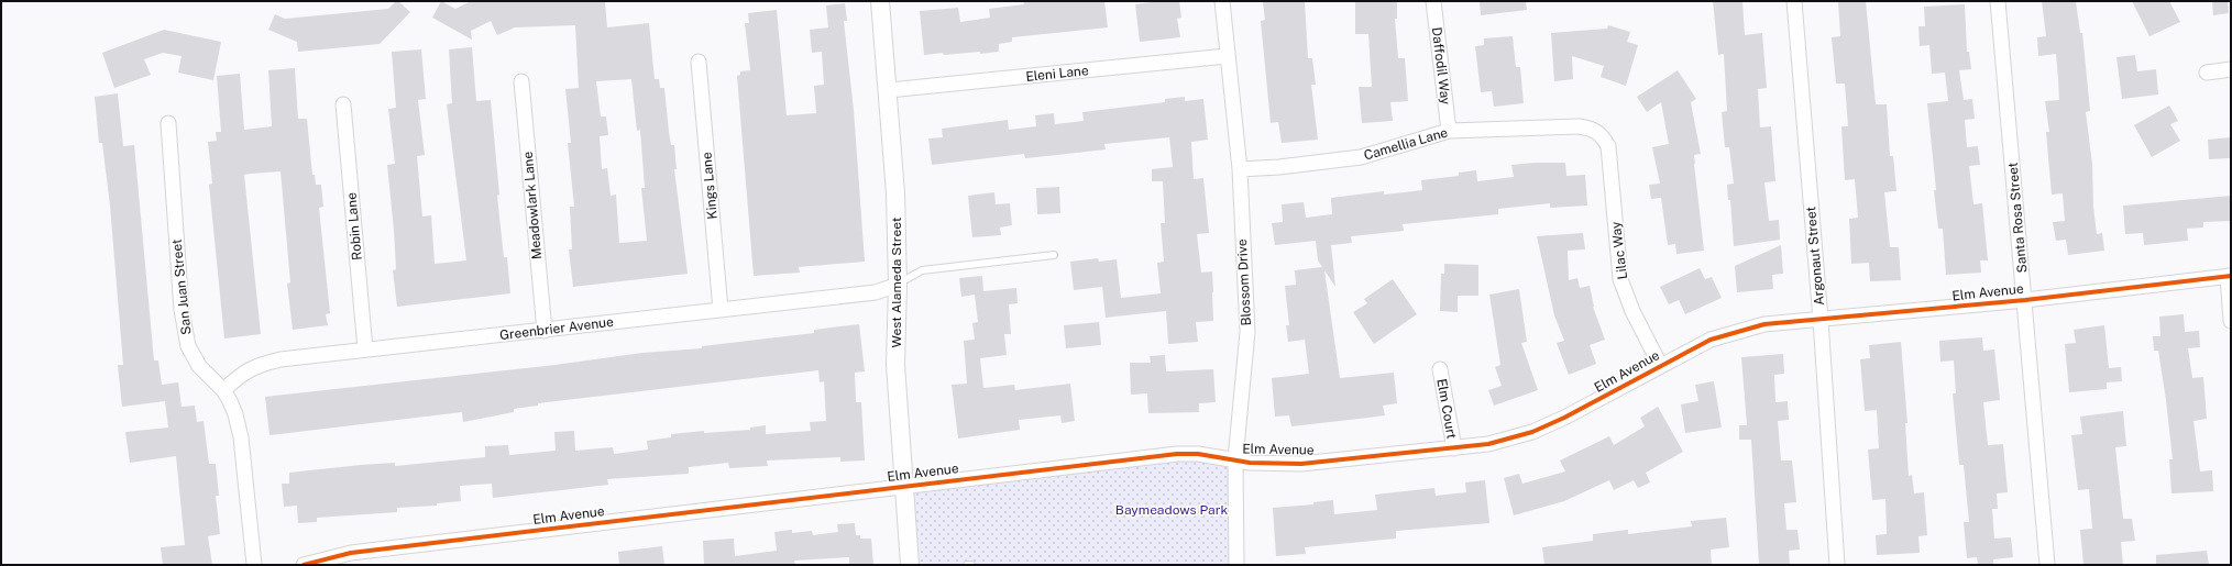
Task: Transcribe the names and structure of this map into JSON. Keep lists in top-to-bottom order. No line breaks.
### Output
{"streets":{"street":["Daffodil Way","Eleni Lane","Camellia Lane","Kings Lane","Meadowlark Lane","Santa Rosa Street","Robin Lane","Lilac Way","Argonaut Street","West Alameda Street","Blossom Drive","San Juan Street","Elm Avenue","Greenbrier Avenue","Elm Court"]},"crossings":[["Daffodil Way","Camellia Lane"],["Eleni Lane","West Alameda Street"],["Eleni Lane","Blossom Drive"],["Camellia Lane","Lilac Way"],["Camellia Lane","Blossom Drive"],["Kings Lane","Greenbrier Avenue"],["Meadowlark Lane","Greenbrier Avenue"],["Santa Rosa Street","Elm Avenue"],["Robin Lane","Greenbrier Avenue"],["Lilac Way","Elm Avenue"],["Argonaut Street","Elm Avenue"],["West Alameda Street","Elm Avenue"],["West Alameda Street","Greenbrier Avenue"],["Blossom Drive","Elm Avenue"],["San Juan Street","Greenbrier Avenue"],["Elm Avenue","Elm Court"]],"parks":["Baymeadows Park"]}
